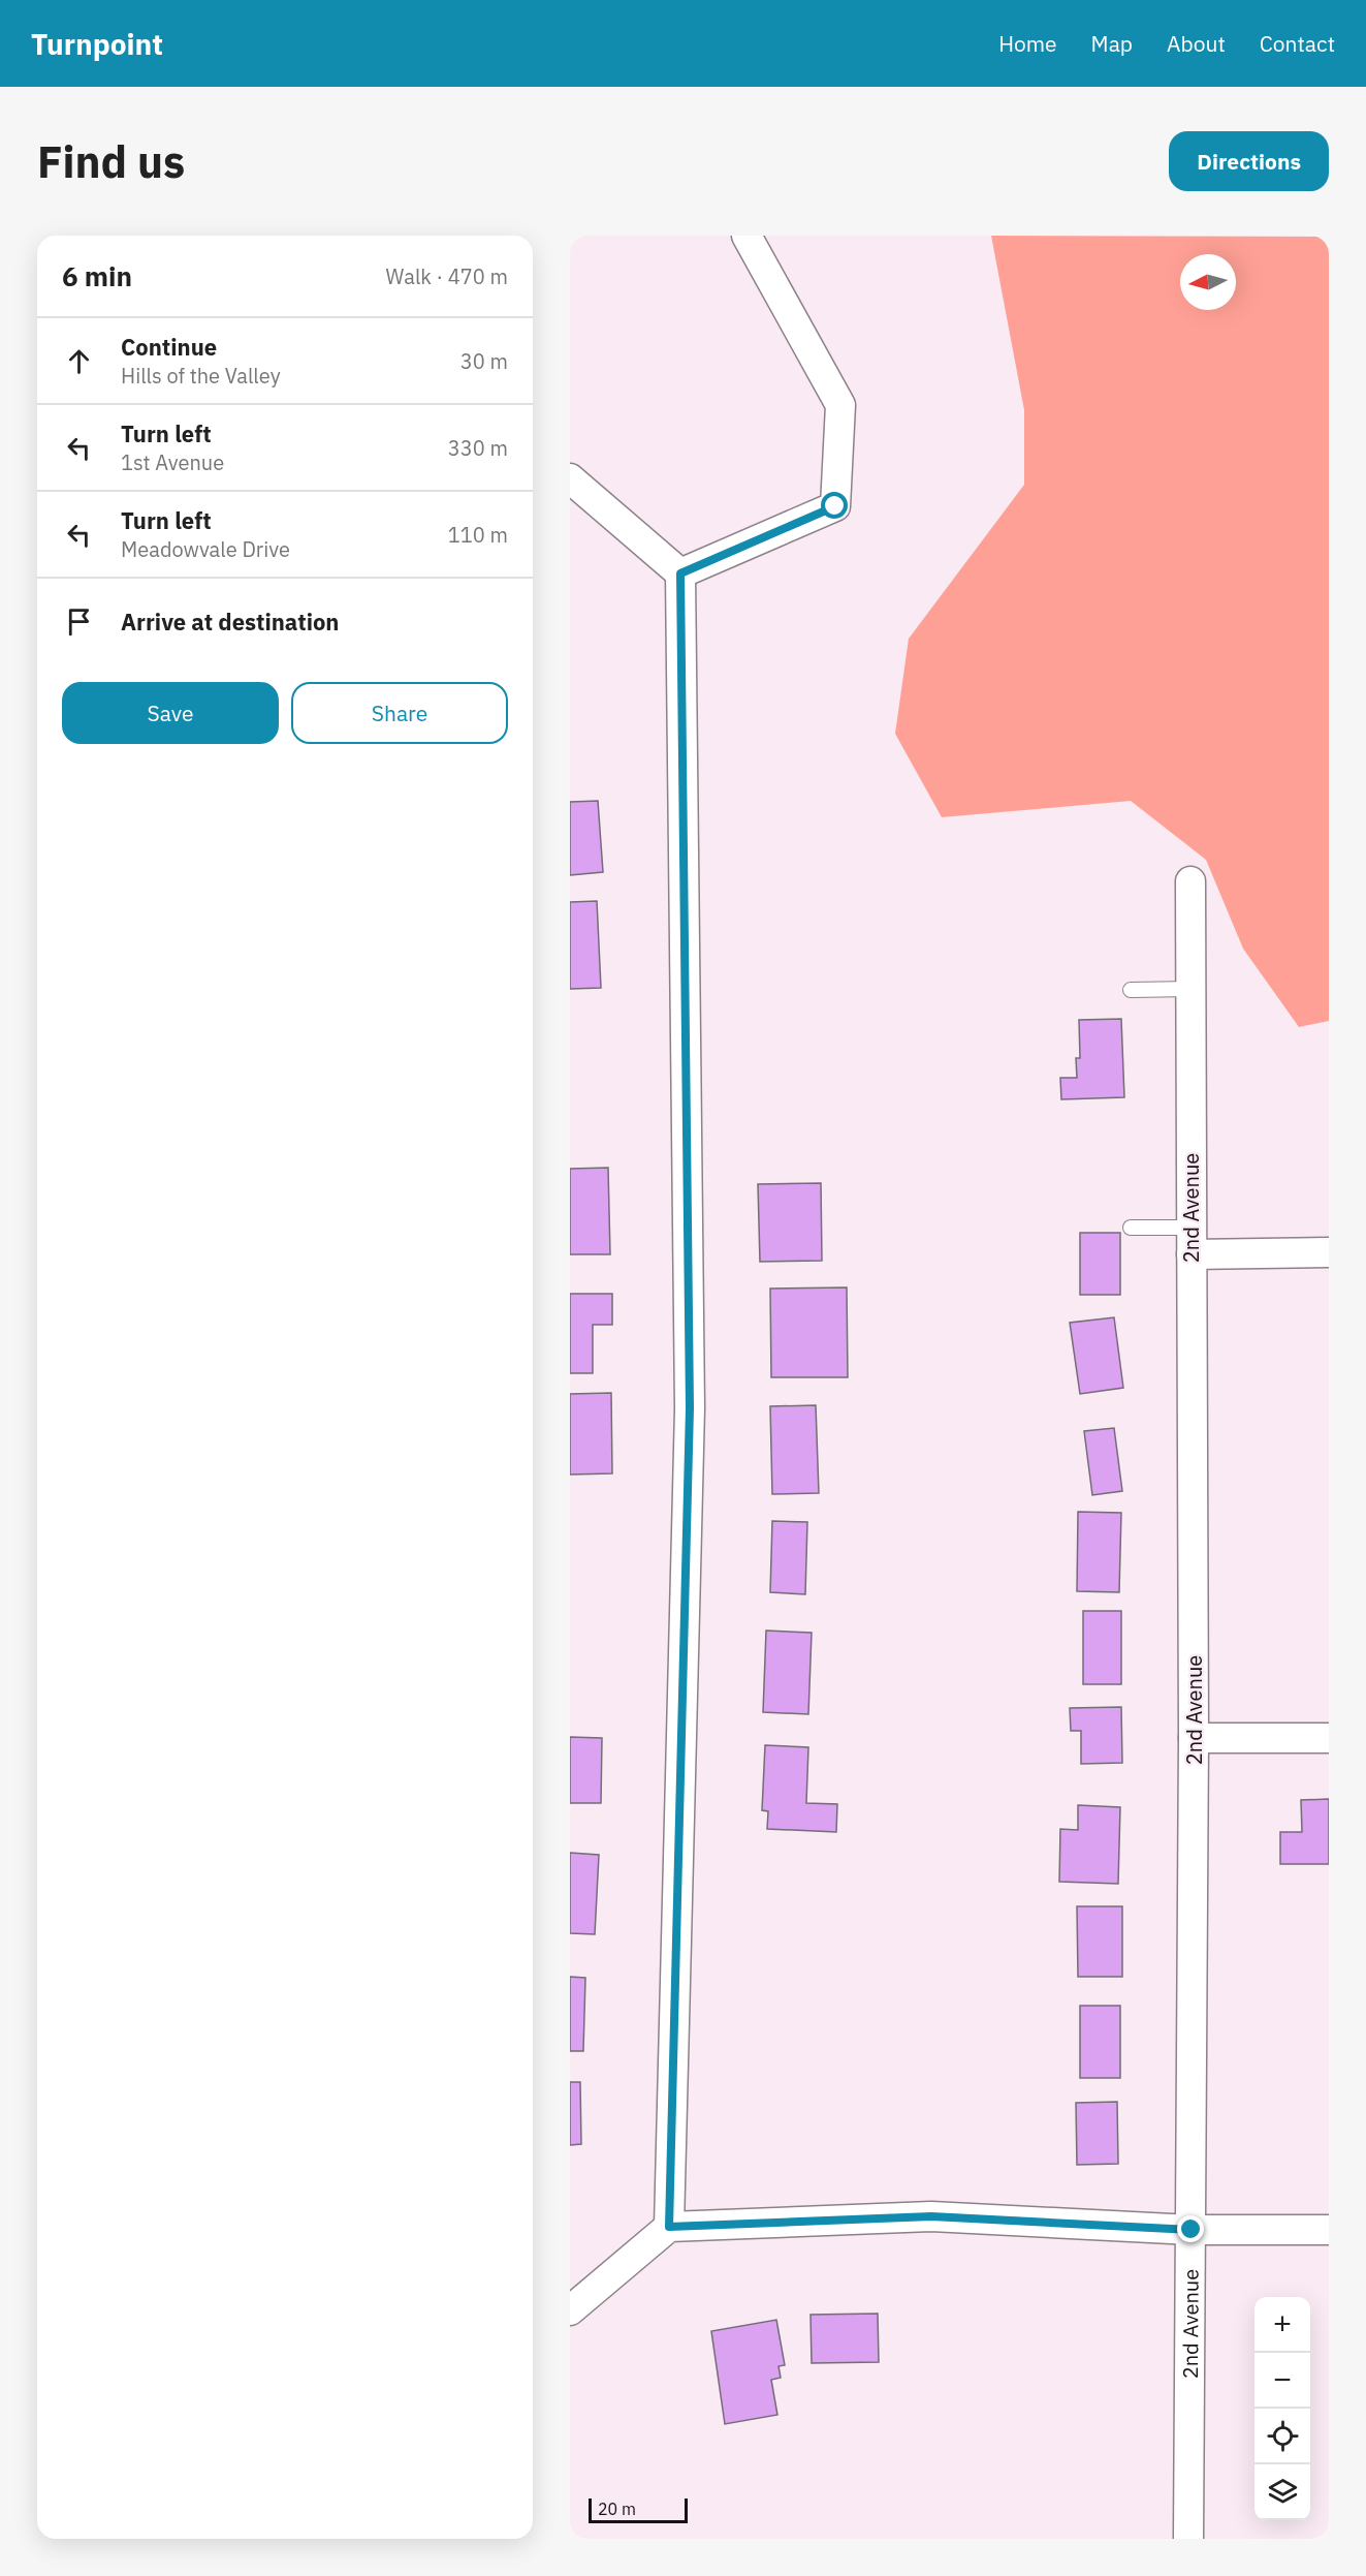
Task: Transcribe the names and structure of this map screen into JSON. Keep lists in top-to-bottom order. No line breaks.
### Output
{"streets":{"street":["2nd Avenue"]},"scale_bar":"20 m","north":"left","page":{"header":"Turnpoint","nav":["Home","Map","About","Contact"],"buttons":["Directions",["Save","Share"]],"title":"Find us","heading":["6 min","Walk · 470 m"],"list":[["Continue","Hills of the Valley","30 m"],["Turn left","1st Avenue","330 m"],["Turn left","Meadowvale Drive","110 m"],"Arrive at destination"],"map_buttons":["+","−"],"scale":"20 m"}}
